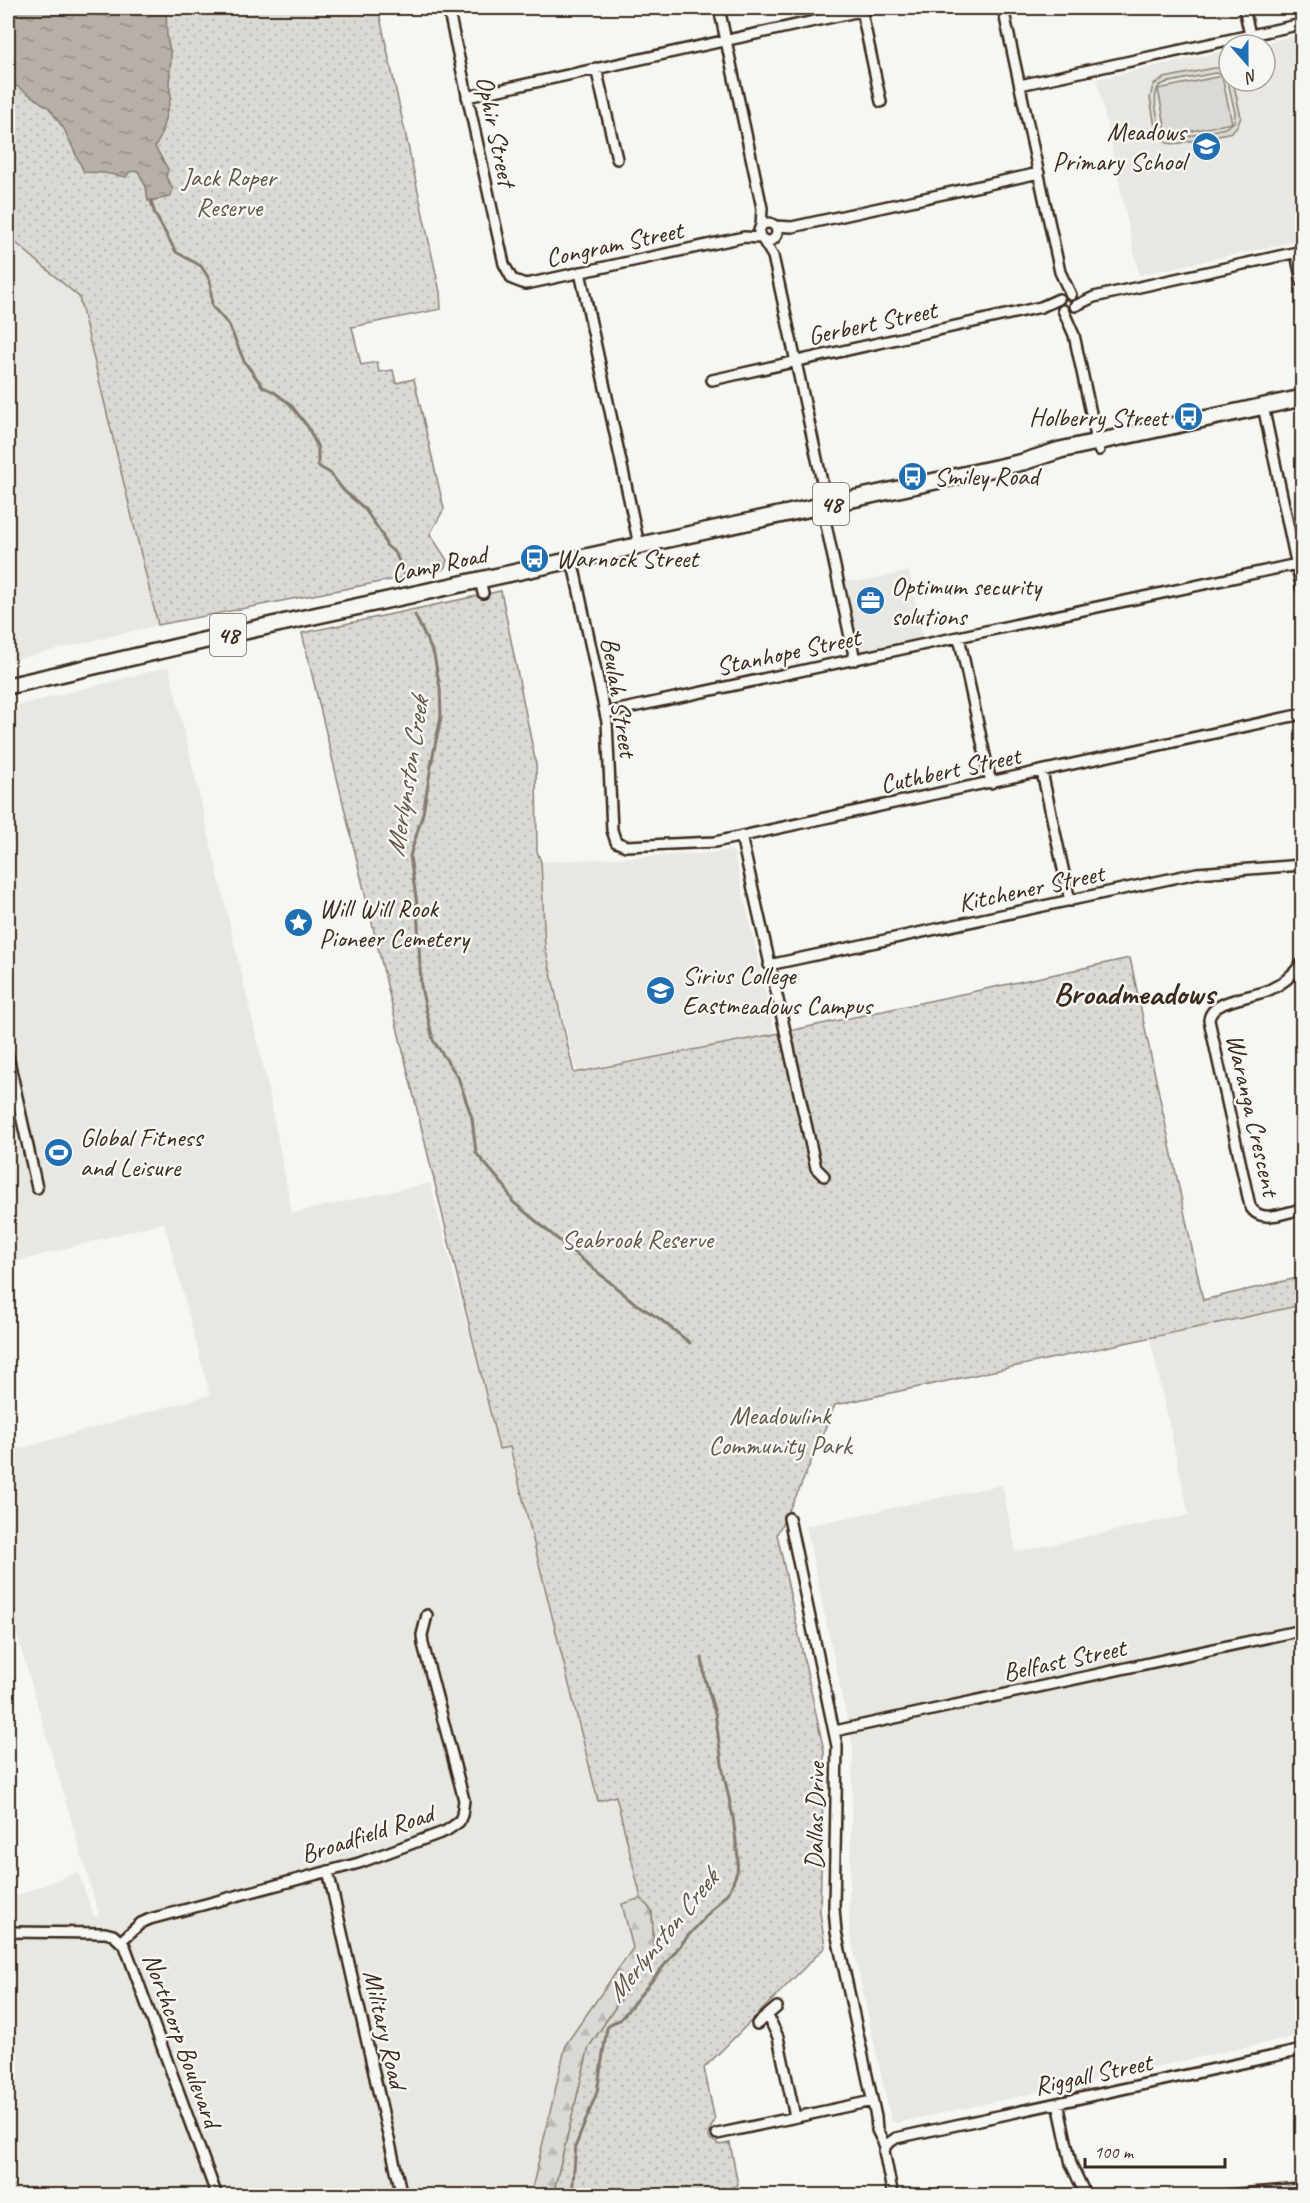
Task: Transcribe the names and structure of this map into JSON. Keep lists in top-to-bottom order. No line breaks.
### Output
{"streets":{"main road":["48","Camp Road"],"street":["Ophir Street","Congram Street","Gerbert Street","Stanhope Street","Beulah Street","Cuthbert Street","Kitchener Street","Waranga Crescent","Belfast Street","Dallas Drive","Broadfield Road","Military Road","Northcorp Boulevard","Riggall Street"]},"crossings":[["Ophir Street","Congram Street"],["Camp Road","Beulah Street"],["Stanhope Street","Beulah Street"],["Beulah Street","Cuthbert Street"],["Belfast Street","Dallas Drive"],["Dallas Drive","Riggall Street"],["Broadfield Road","Military Road"],["Broadfield Road","Northcorp Boulevard"]],"districts":["Broadmeadows"],"water":["Merlynston Creek"],"parks":["Jack Roper Reserve","Seabrook Reserve","Meadowlink Community Park"],"places":{"school or university":["Meadows Primary School","Sirius College Eastmeadows Campus"],"bus stop":["Holberry Street","Smiley Road","Warnock Street"],"office":["Optimum security solutions"],"place":["Will Will Rook Pioneer Cemetery"],"sports":["Global Fitness and Leisure"]},"scale_bar":"100 m","north":"bottom"}
